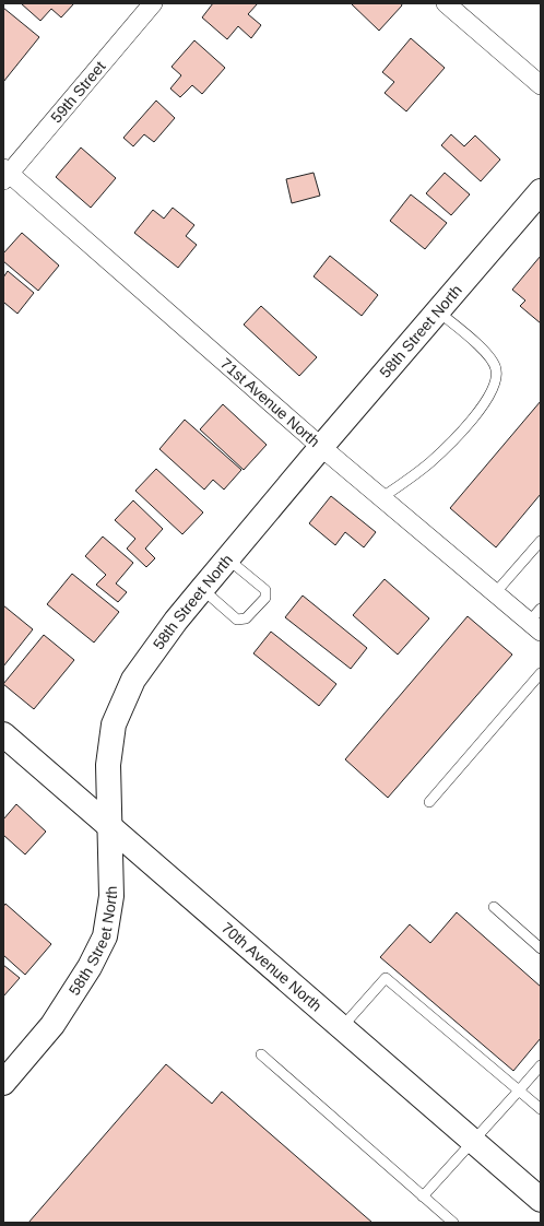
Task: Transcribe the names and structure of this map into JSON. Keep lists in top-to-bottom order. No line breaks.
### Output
{"streets":{"street":["59th Street","58th Street North","71st Avenue North","70th Avenue North"]},"crossings":[["59th Street","71st Avenue North"],["58th Street North","71st Avenue North"],["58th Street North","70th Avenue North"]]}
